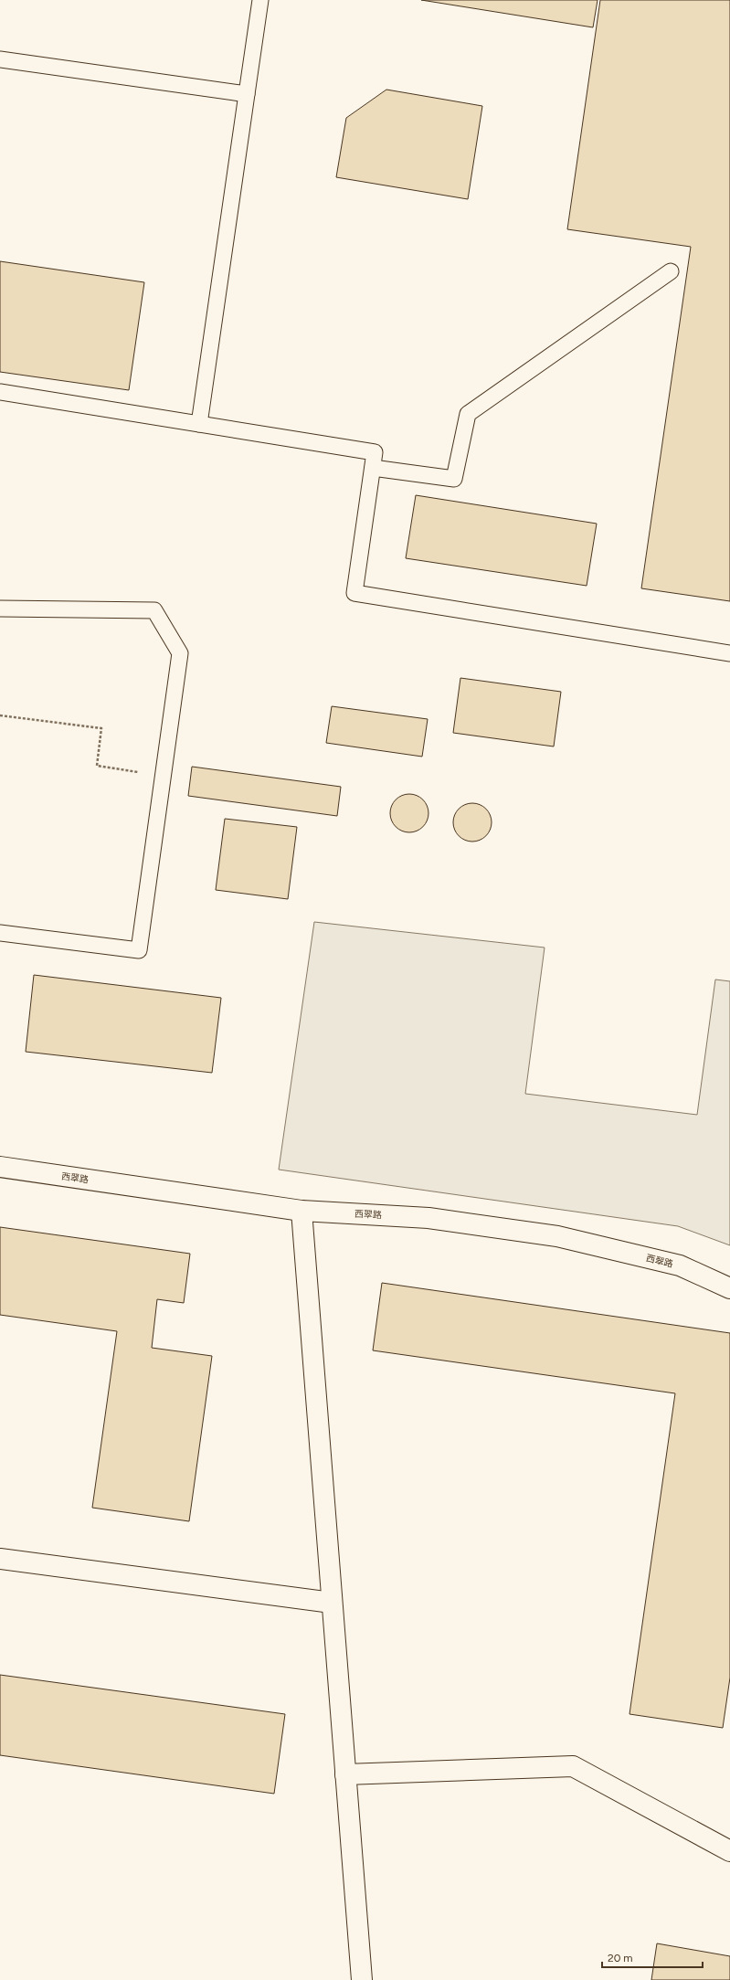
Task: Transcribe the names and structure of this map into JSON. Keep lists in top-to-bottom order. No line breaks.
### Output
{"streets":{"street":["西翠路"]},"scale_bar":"20 m"}
